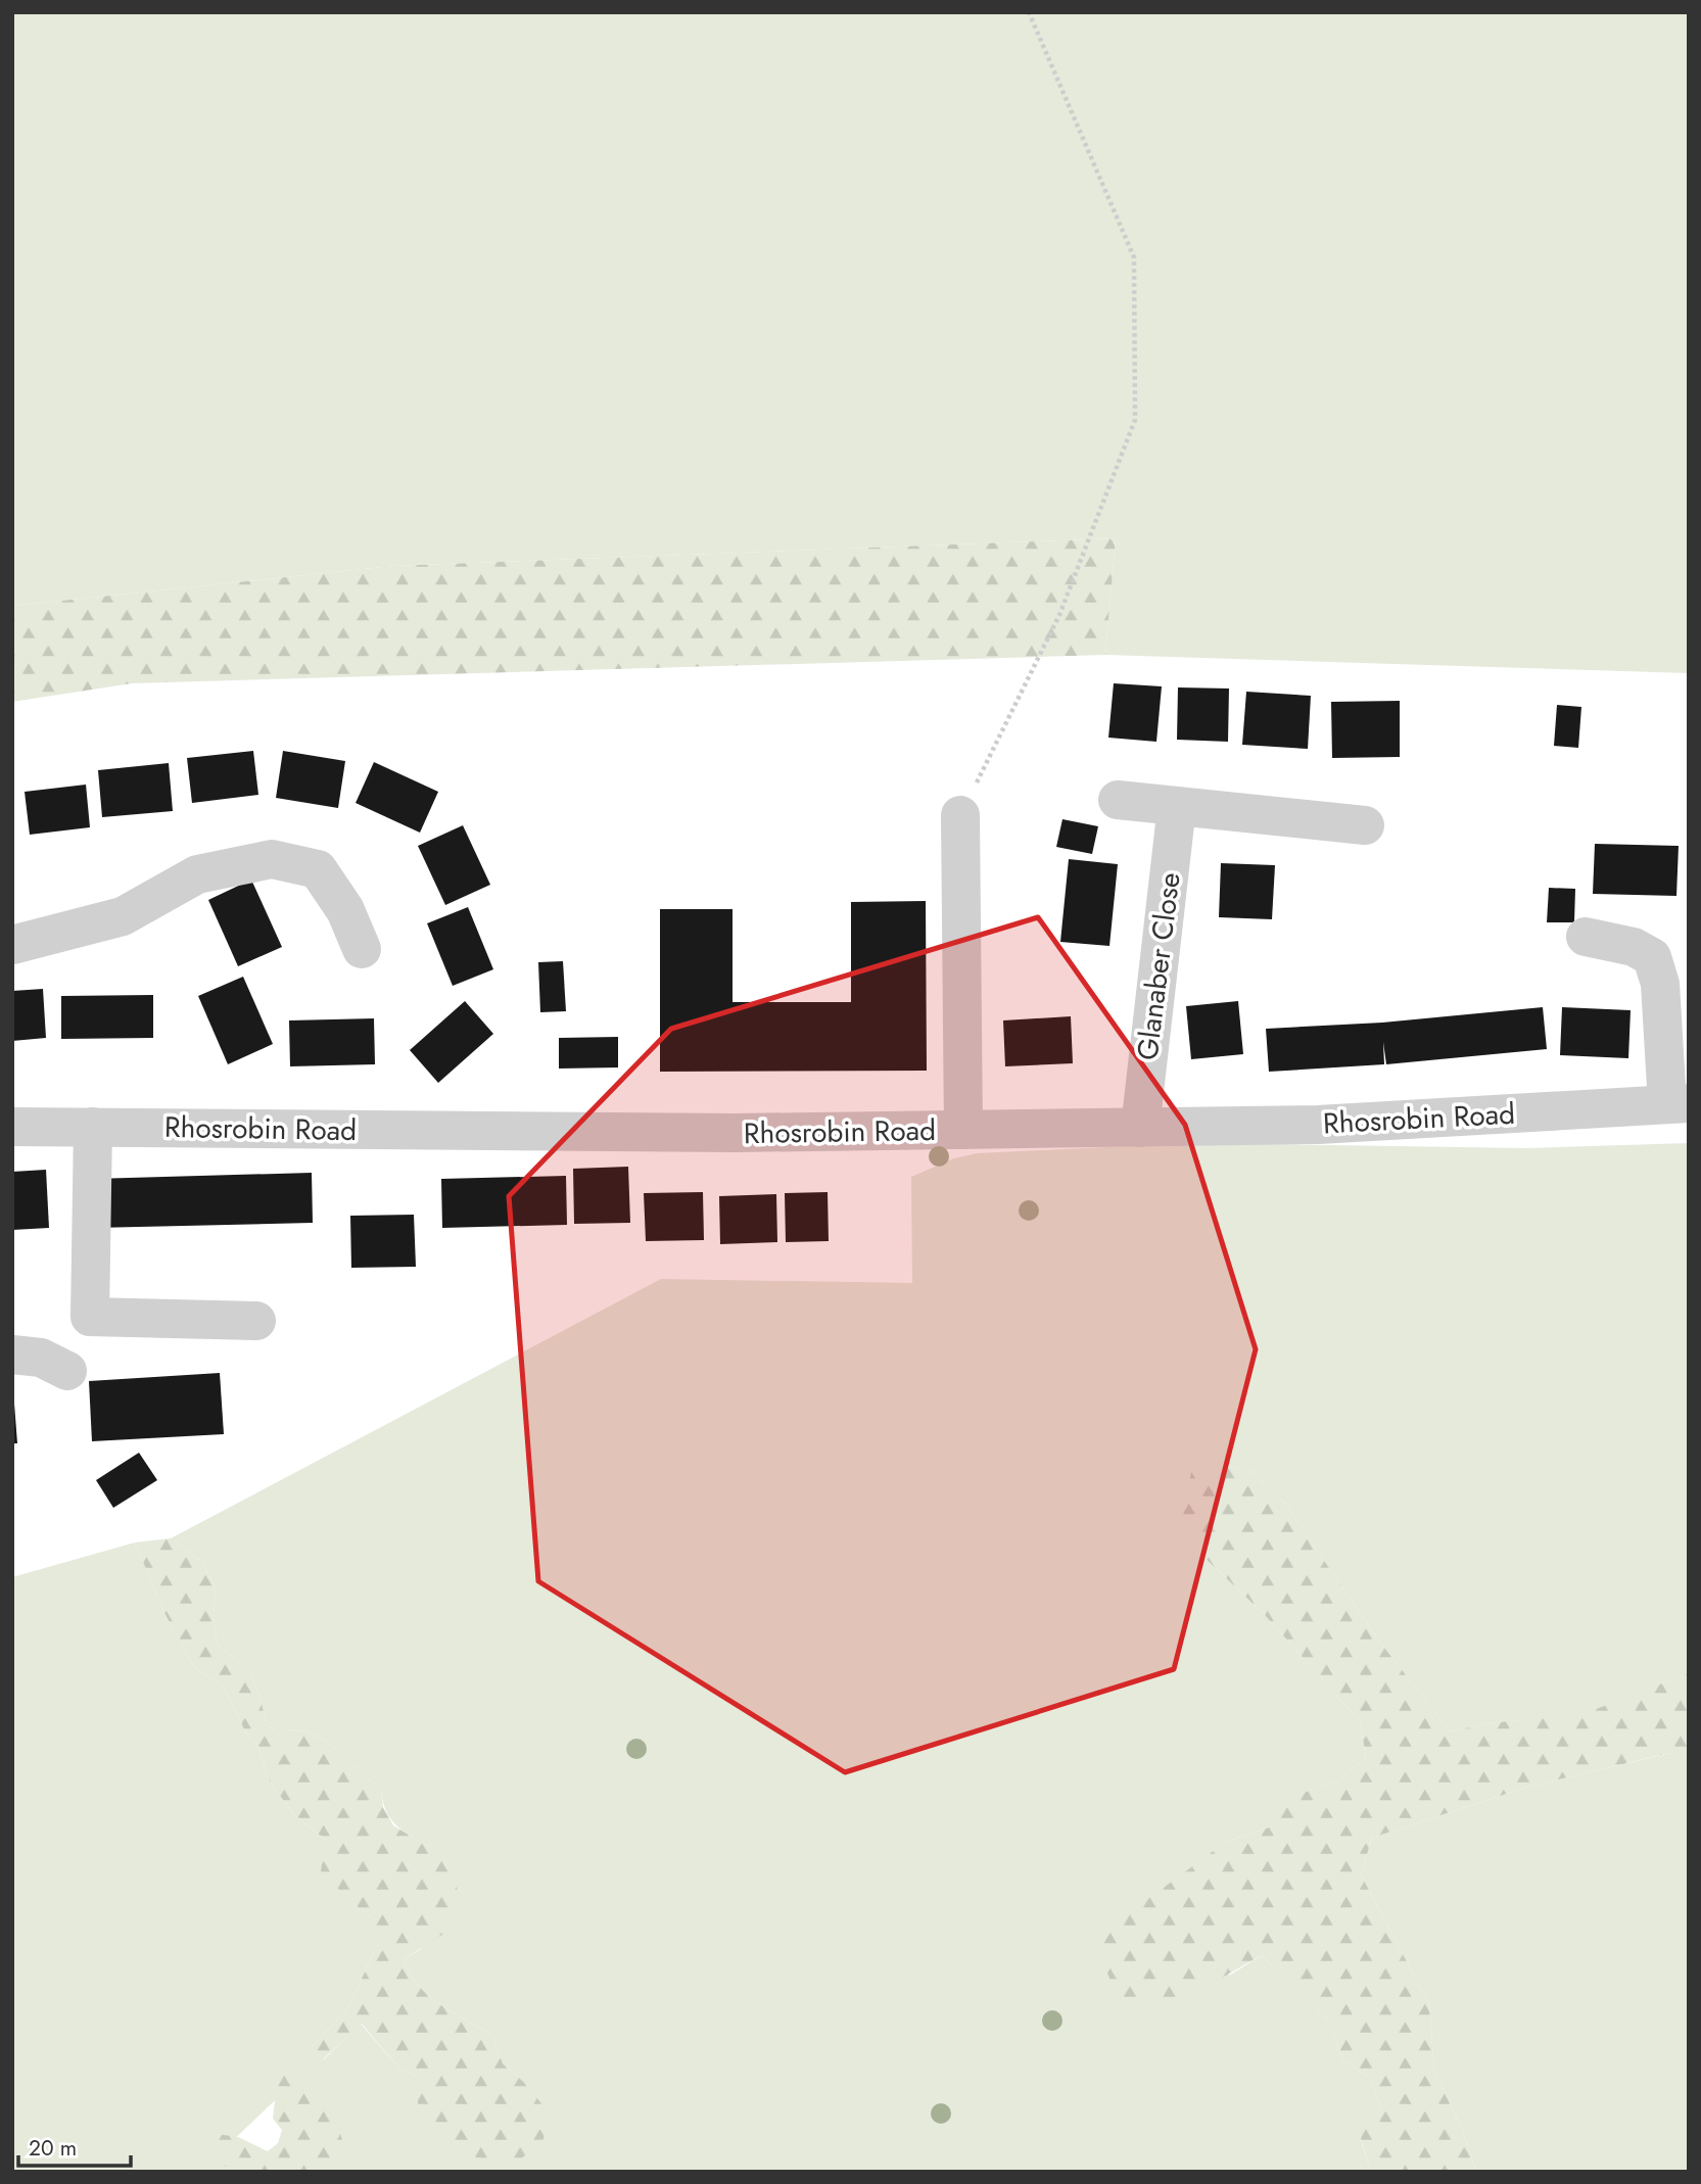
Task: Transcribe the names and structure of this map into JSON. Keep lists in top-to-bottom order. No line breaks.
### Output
{"streets":{"street":["Glanaber Close","Rhosrobin Road"]},"crossings":[["Glanaber Close","Rhosrobin Road"]],"scale_bar":"20 m"}
